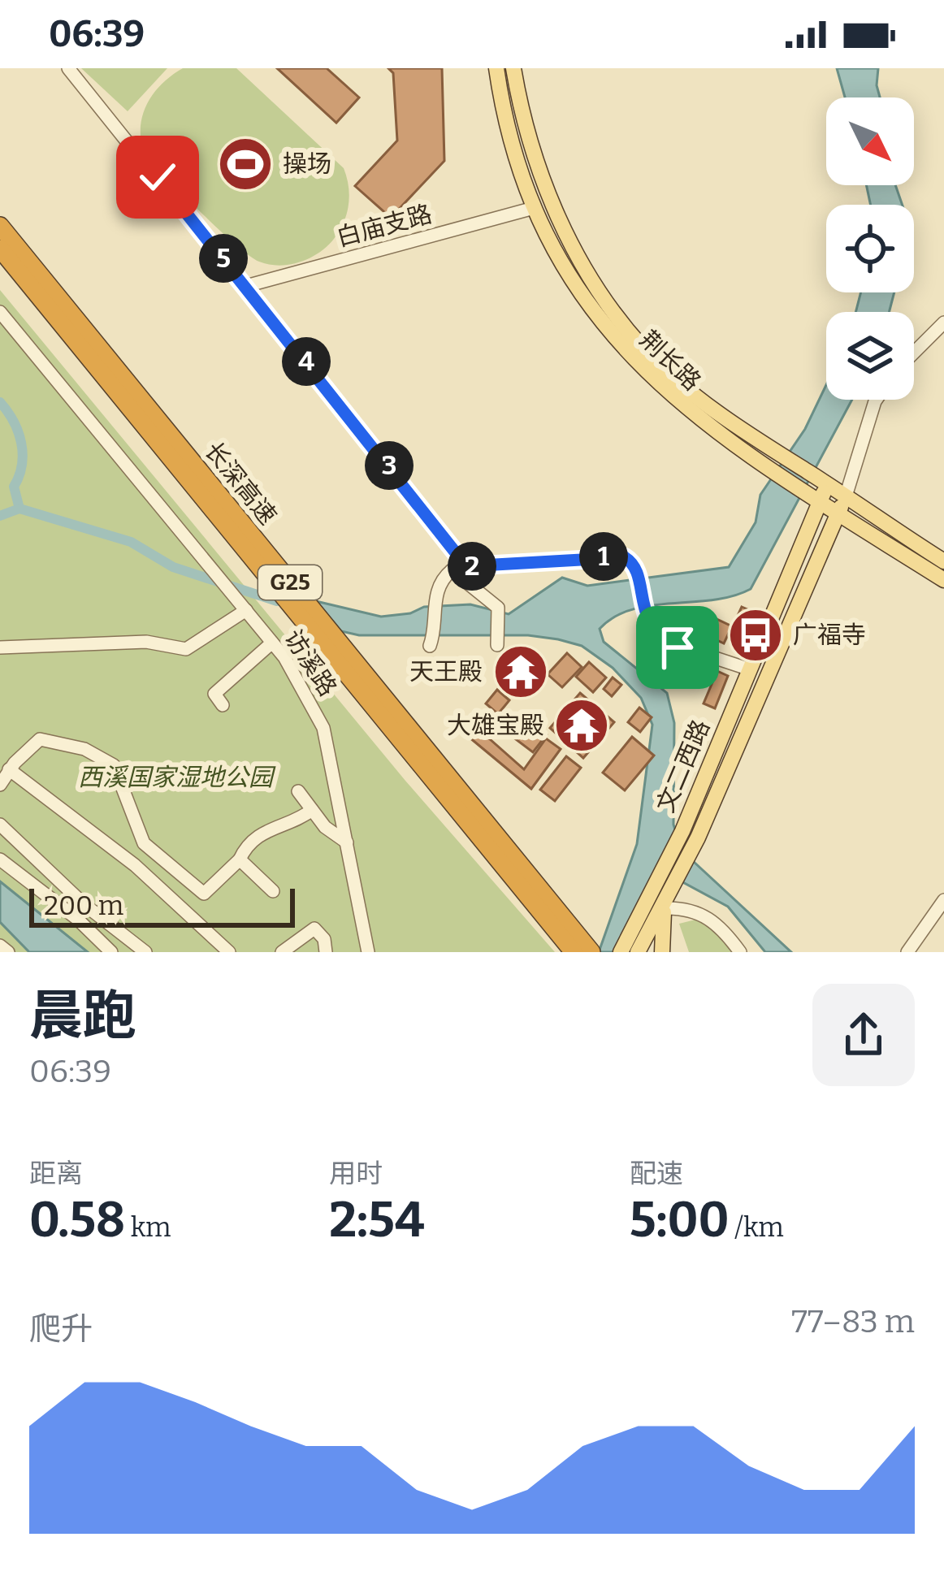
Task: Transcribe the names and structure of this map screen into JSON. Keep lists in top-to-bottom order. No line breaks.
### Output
{"streets":{"highway":["长深高速","G25"],"main road":["荆长路","文二西路"],"street":["白庙支路","访溪路"]},"crossings":[["白庙支路","荆长路"],["荆长路","文二西路"]],"parks":["西溪国家湿地公园"],"places":{"sports":["操场"],"bus stop":["广福寺"],"temple":["天王殿","大雄宝殿"]},"scale_bar":"200 m","north":"bottom right","page":{"status":"06:39","pins":["5","4","3","1","2"],"scale":"200 m","heading":["晨跑","06:39"],"stats":[["距离","0.58 km"],["用时","2:54"],["配速","5:00 /km"]],"chart":["爬升","77–83 m"]}}
